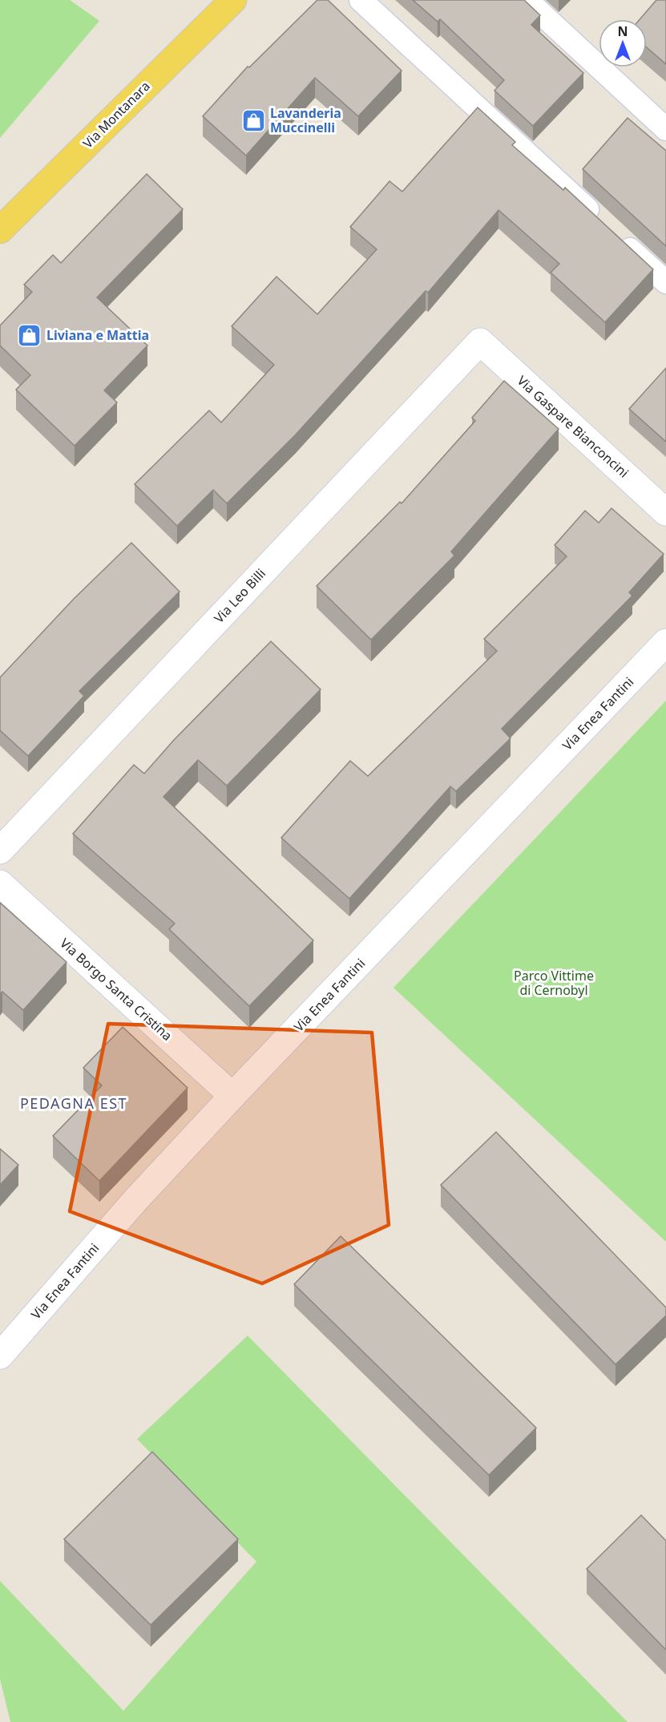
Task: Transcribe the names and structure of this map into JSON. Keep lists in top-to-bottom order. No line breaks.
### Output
{"streets":{"main road":["Via Montanara"],"street":["Via Gaspare Bianconcini","Via Leo Billi","Via Enea Fantini","Via Borgo Santa Cristina"]},"crossings":[["Via Gaspare Bianconcini","Via Leo Billi"],["Via Enea Fantini","Via Borgo Santa Cristina"]],"districts":["PEDAGNA EST"],"parks":["Parco Vittime di Cernobyl"],"places":{"shop":["Lavanderia Muccinelli","Liviana e Mattia"]},"north":"top"}
